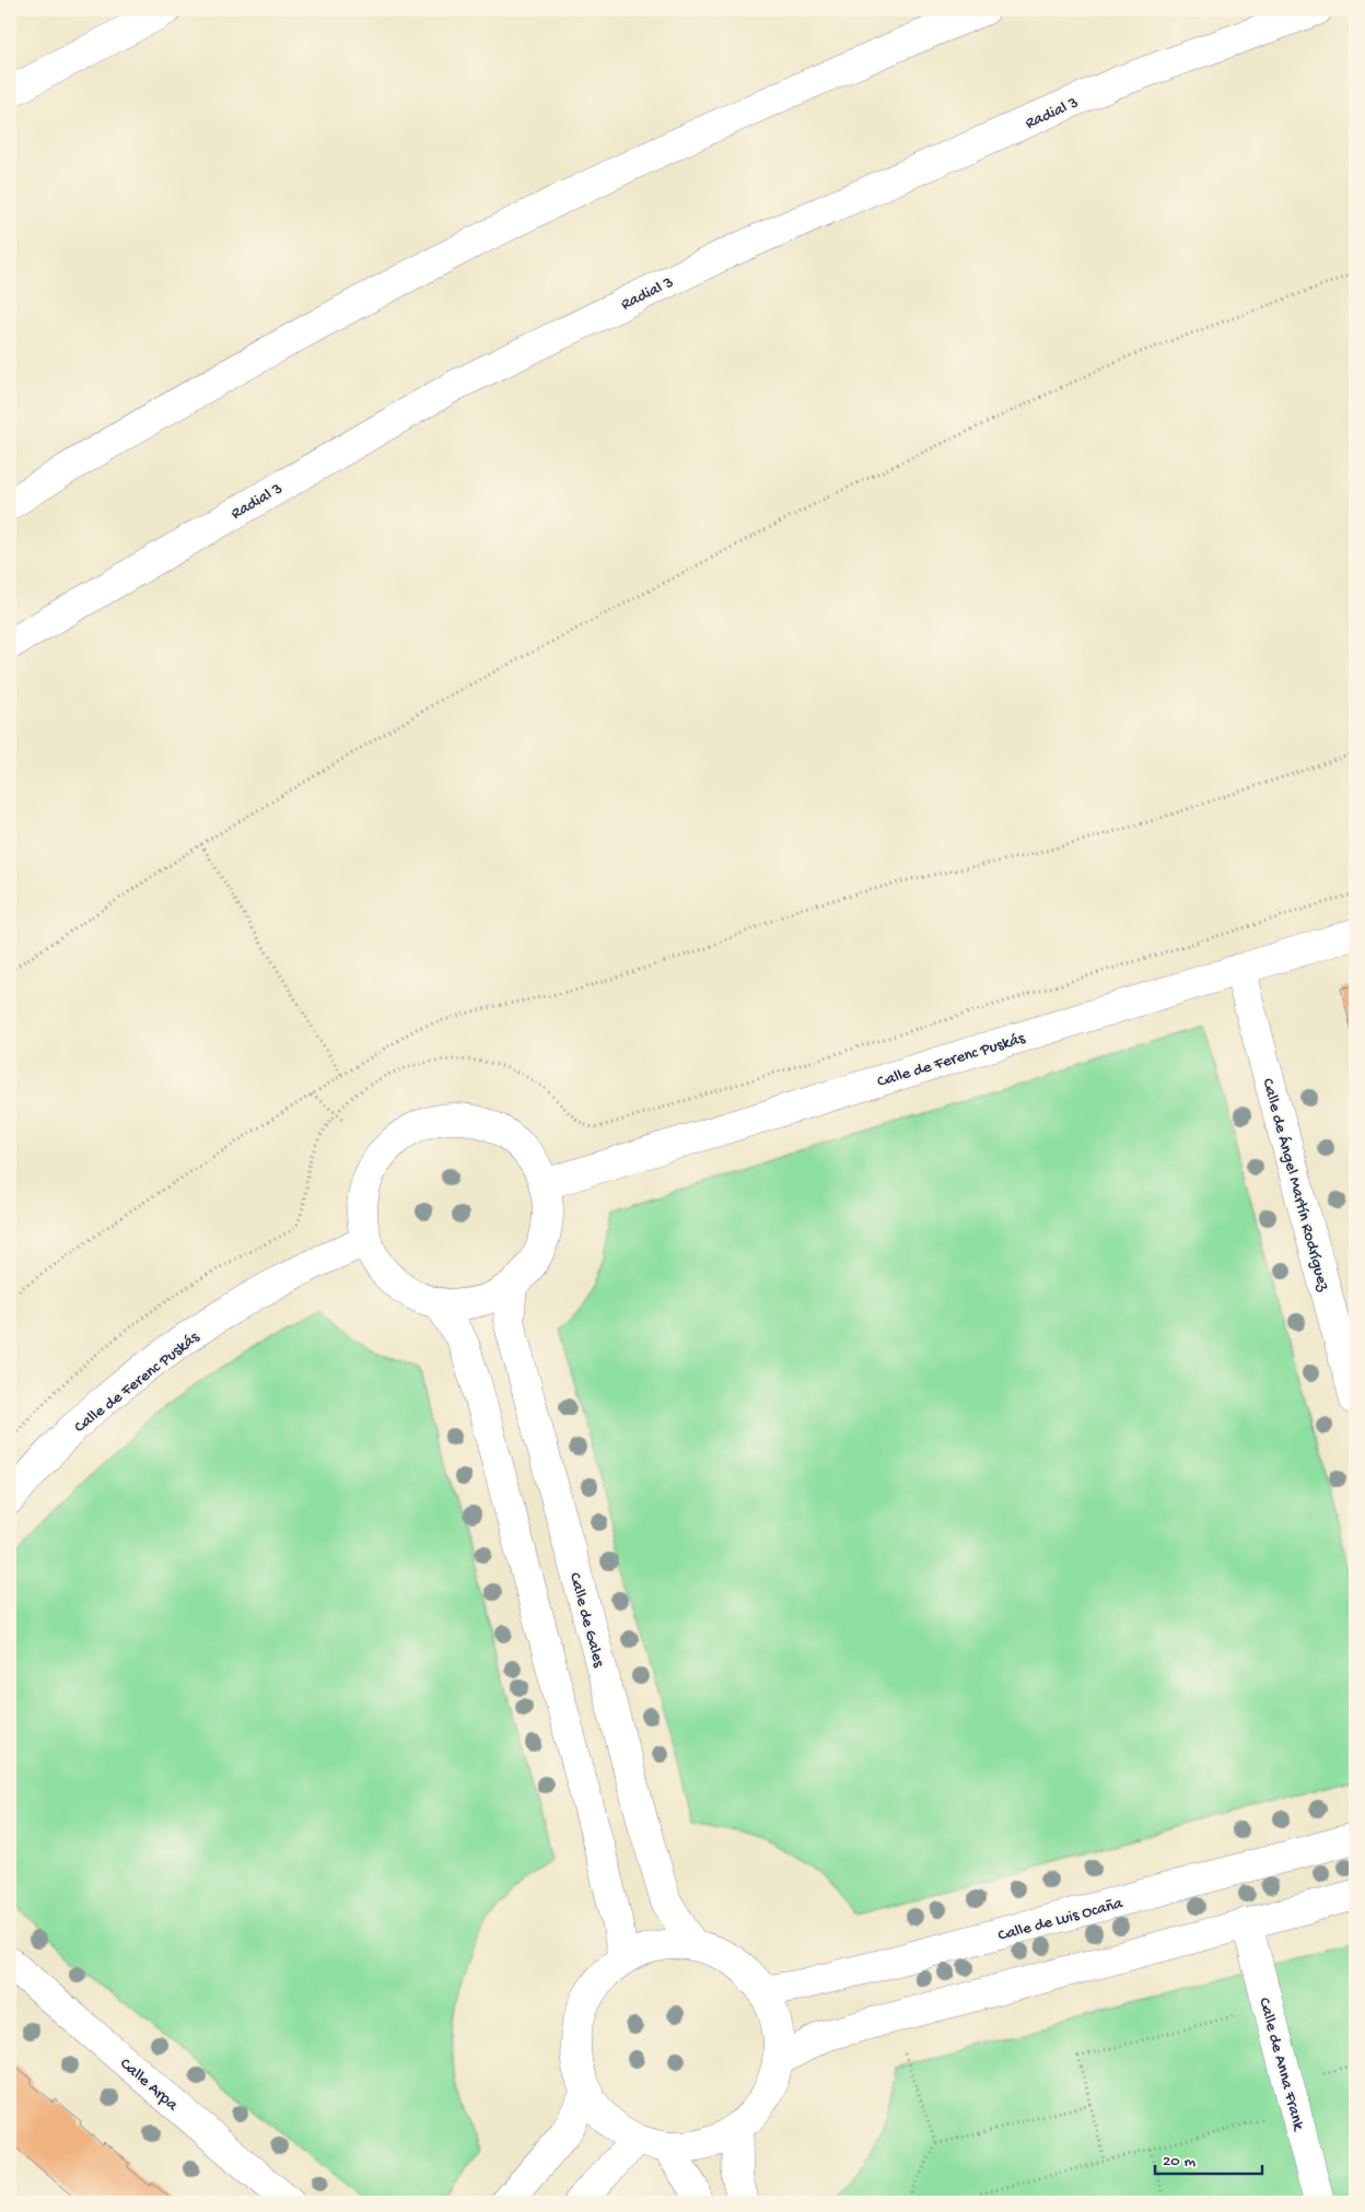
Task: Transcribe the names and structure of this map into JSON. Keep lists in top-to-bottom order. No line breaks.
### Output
{"streets":{"main road":["Radial 3","Calle de Ferenc Puskás","Calle de Ángel Martín Rodríguez","Calle de Gales","Calle de Luis Ocaña","Calle de Anna Frank","Calle Arpa"]},"crossings":[["Calle de Ferenc Puskás","Calle de Ángel Martín Rodríguez"],["Calle de Ferenc Puskás","Calle de Gales"]],"scale_bar":"20 m"}
